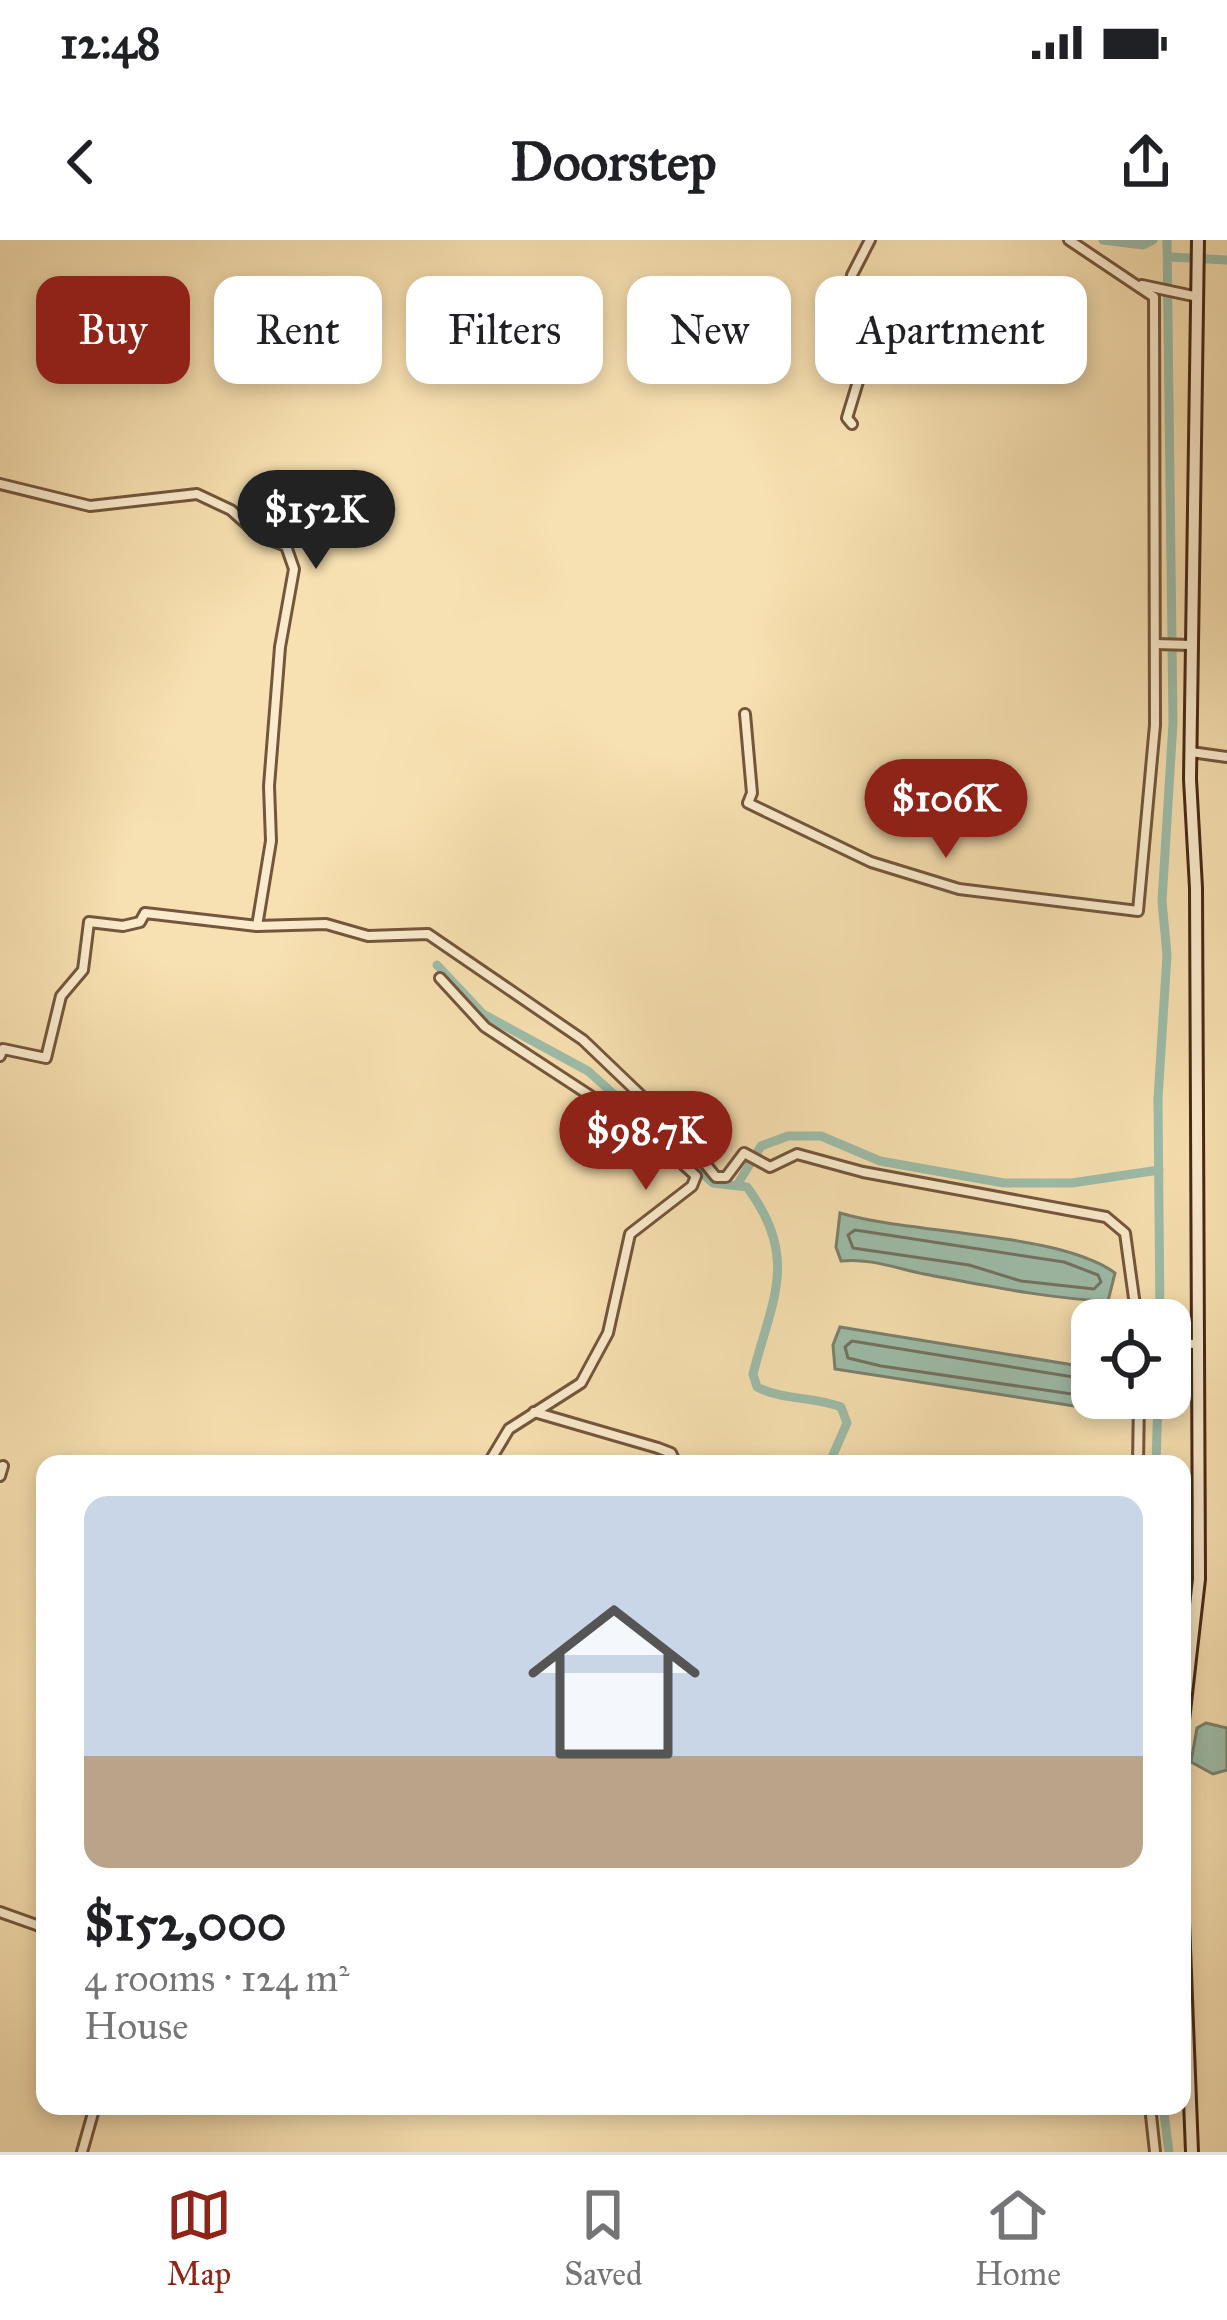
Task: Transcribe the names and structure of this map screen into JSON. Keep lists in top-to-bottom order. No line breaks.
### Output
{"page":{"status":"12:48","header":"Doorstep","chip":["Buy","Rent","Filters","New","Apartment"],"price":["$152K","$106K","$98.7K"],"list":[{"name":"$152,000","note":"4 rooms · 124 m² · House"}],"tabs":["Map","Saved","Home"]}}
